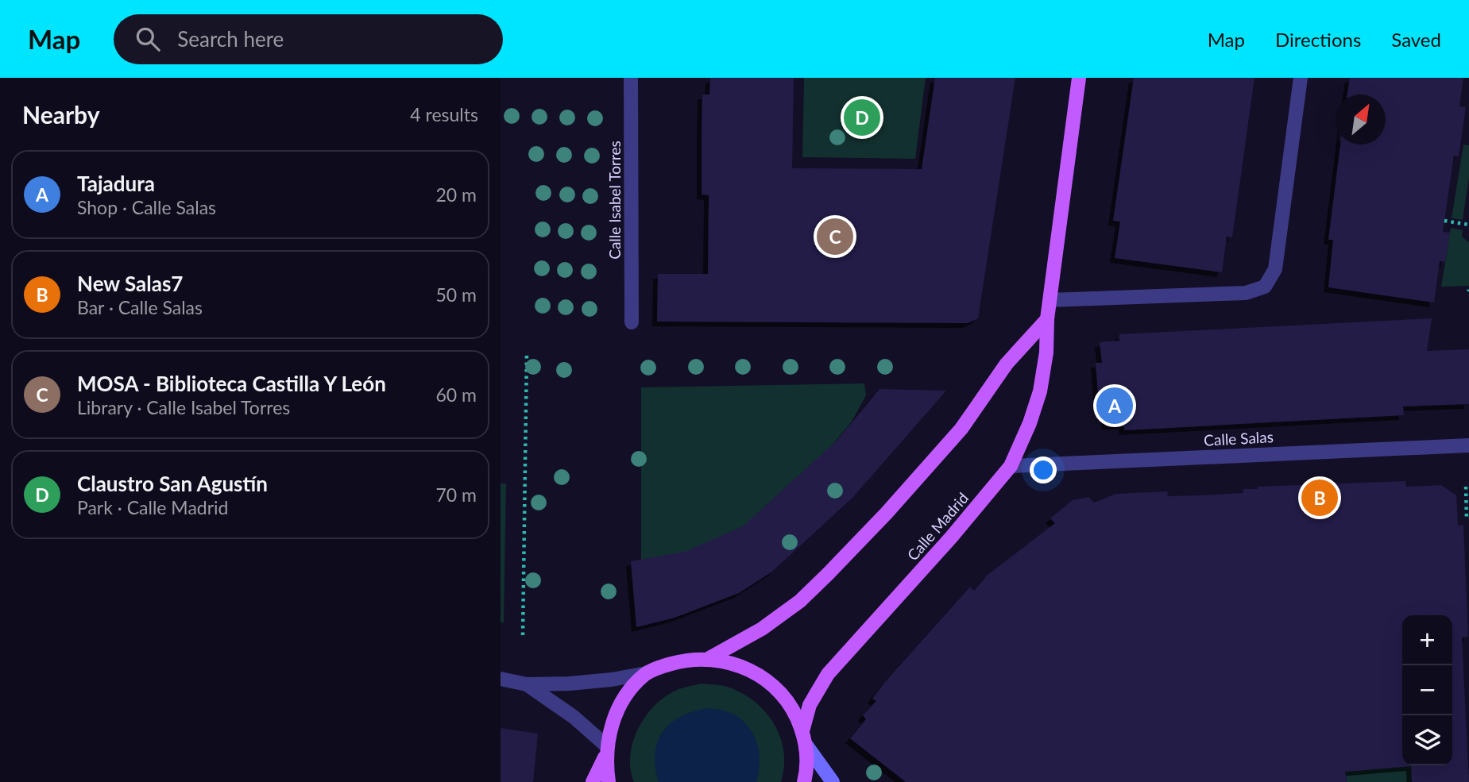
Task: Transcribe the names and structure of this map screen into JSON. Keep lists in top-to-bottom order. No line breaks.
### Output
{"streets":{"main road":["Calle Madrid"],"street":["Calle Isabel Torres","Calle Salas"]},"crossings":[["Calle Salas","Calle Madrid"]],"north":"top right","page":{"header":"Map","search":"Search here","nav":["Map","Directions","Saved"],"heading":["Nearby","4 results"],"pins":["D","C","A","B"],"list":[{"mark":"A","name":"Tajadura","note":"Shop · Calle Salas","value":"20 m"},{"mark":"B","name":"New Salas7","note":"Bar · Calle Salas","value":"50 m"},{"mark":"C","name":"MOSA - Biblioteca Castilla Y León","note":"Library · Calle Isabel Torres","value":"60 m"},{"mark":"D","name":"Claustro San Agustín","note":"Park · Calle Madrid","value":"70 m"}],"map_buttons":["+","−"]}}
